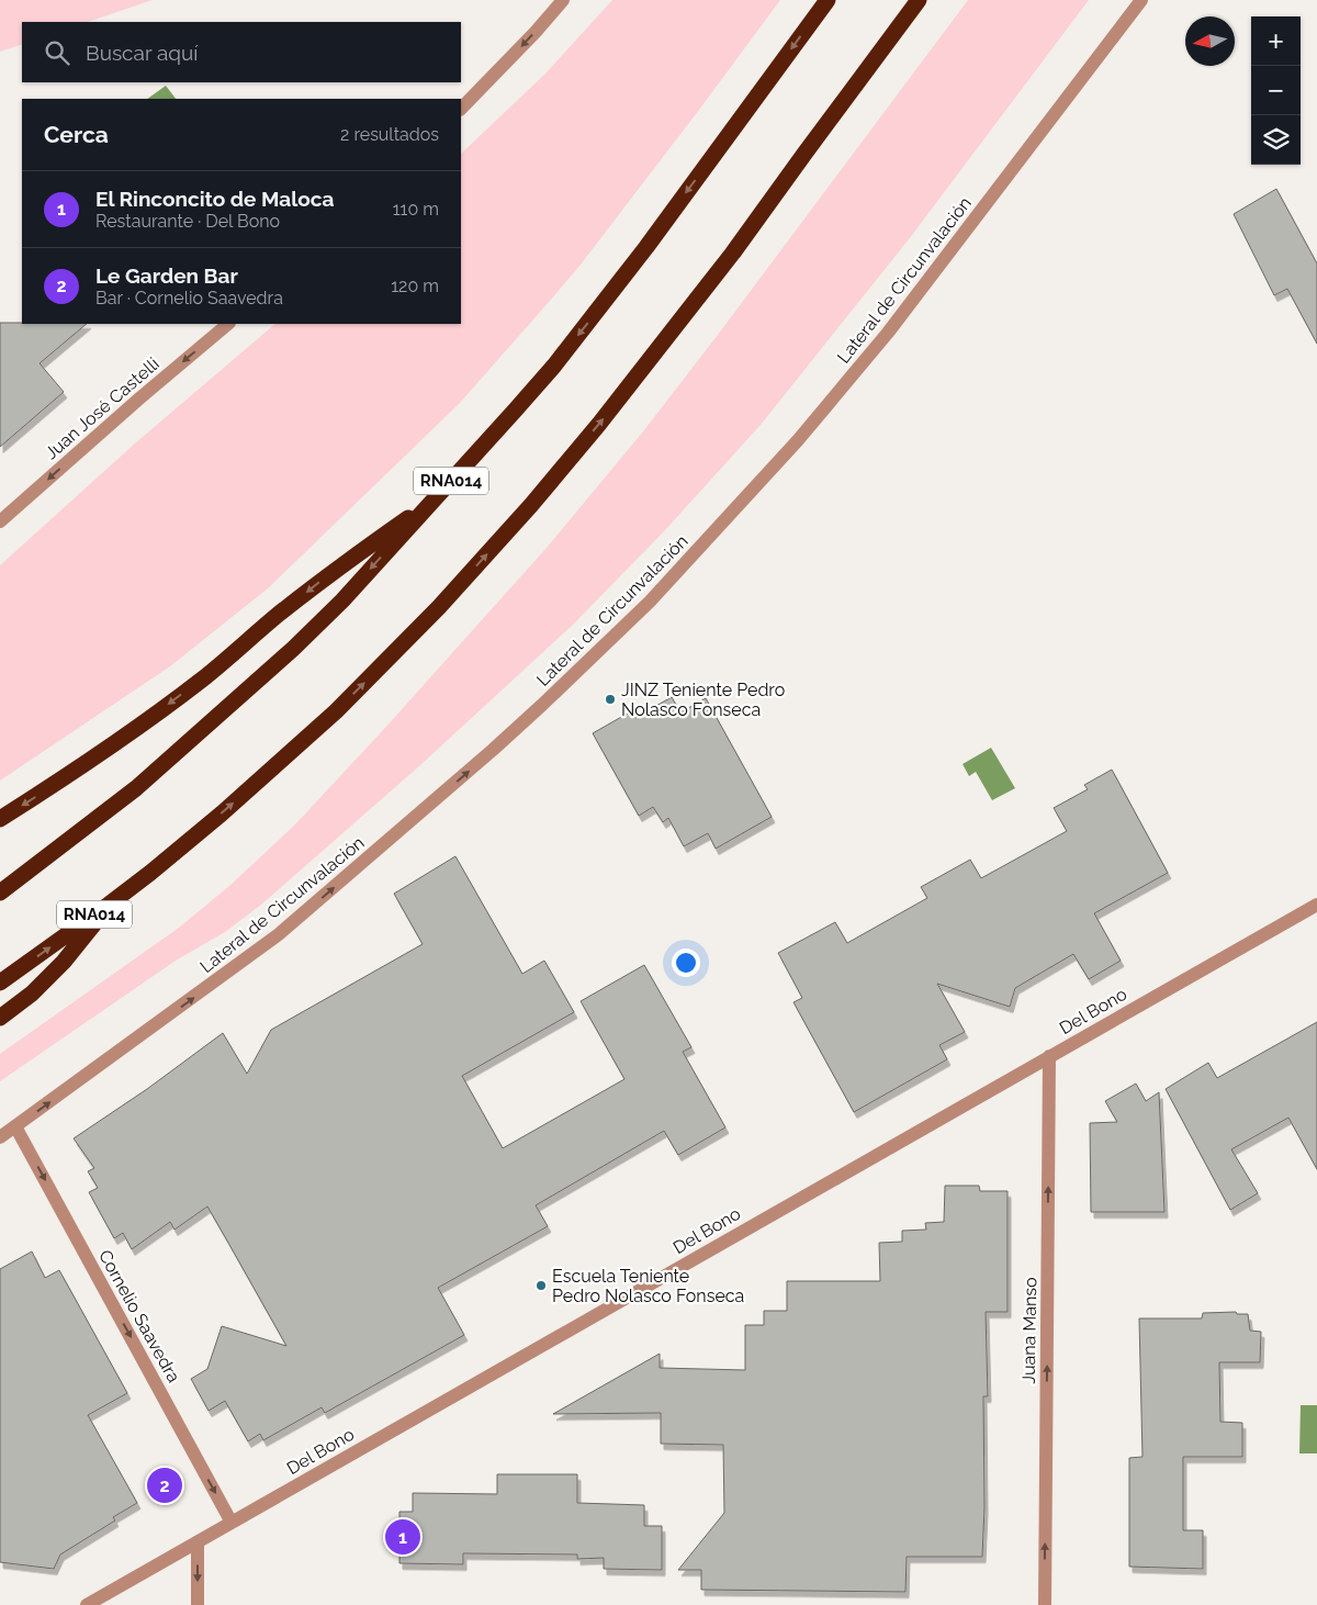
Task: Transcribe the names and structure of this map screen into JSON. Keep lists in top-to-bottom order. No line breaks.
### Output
{"streets":{"highway":["RNA014"],"street":["Lateral de Circunvalación","Juan José Castelli","Del Bono","Cornelio Saavedra","Juana Manso"]},"crossings":[["Lateral de Circunvalación","Cornelio Saavedra"],["Del Bono","Cornelio Saavedra"],["Del Bono","Juana Manso"]],"one_way":["Lateral de Circunvalación","Juan José Castelli","Cornelio Saavedra","Juana Manso"],"places":["JINZ Teniente Pedro Nolasco Fonseca","Escuela Teniente Pedro Nolasco Fonseca"],"north":"left","page":{"map_buttons":["+","−"],"search":"Buscar aquí","heading":["Cerca","2 resultados"],"list":[{"mark":"1","name":"El Rinconcito de Maloca","note":"Restaurante · Del Bono","value":"110 m"},{"mark":"2","name":"Le Garden Bar","note":"Bar · Cornelio Saavedra","value":"120 m"}],"pins":["2","1"]}}
